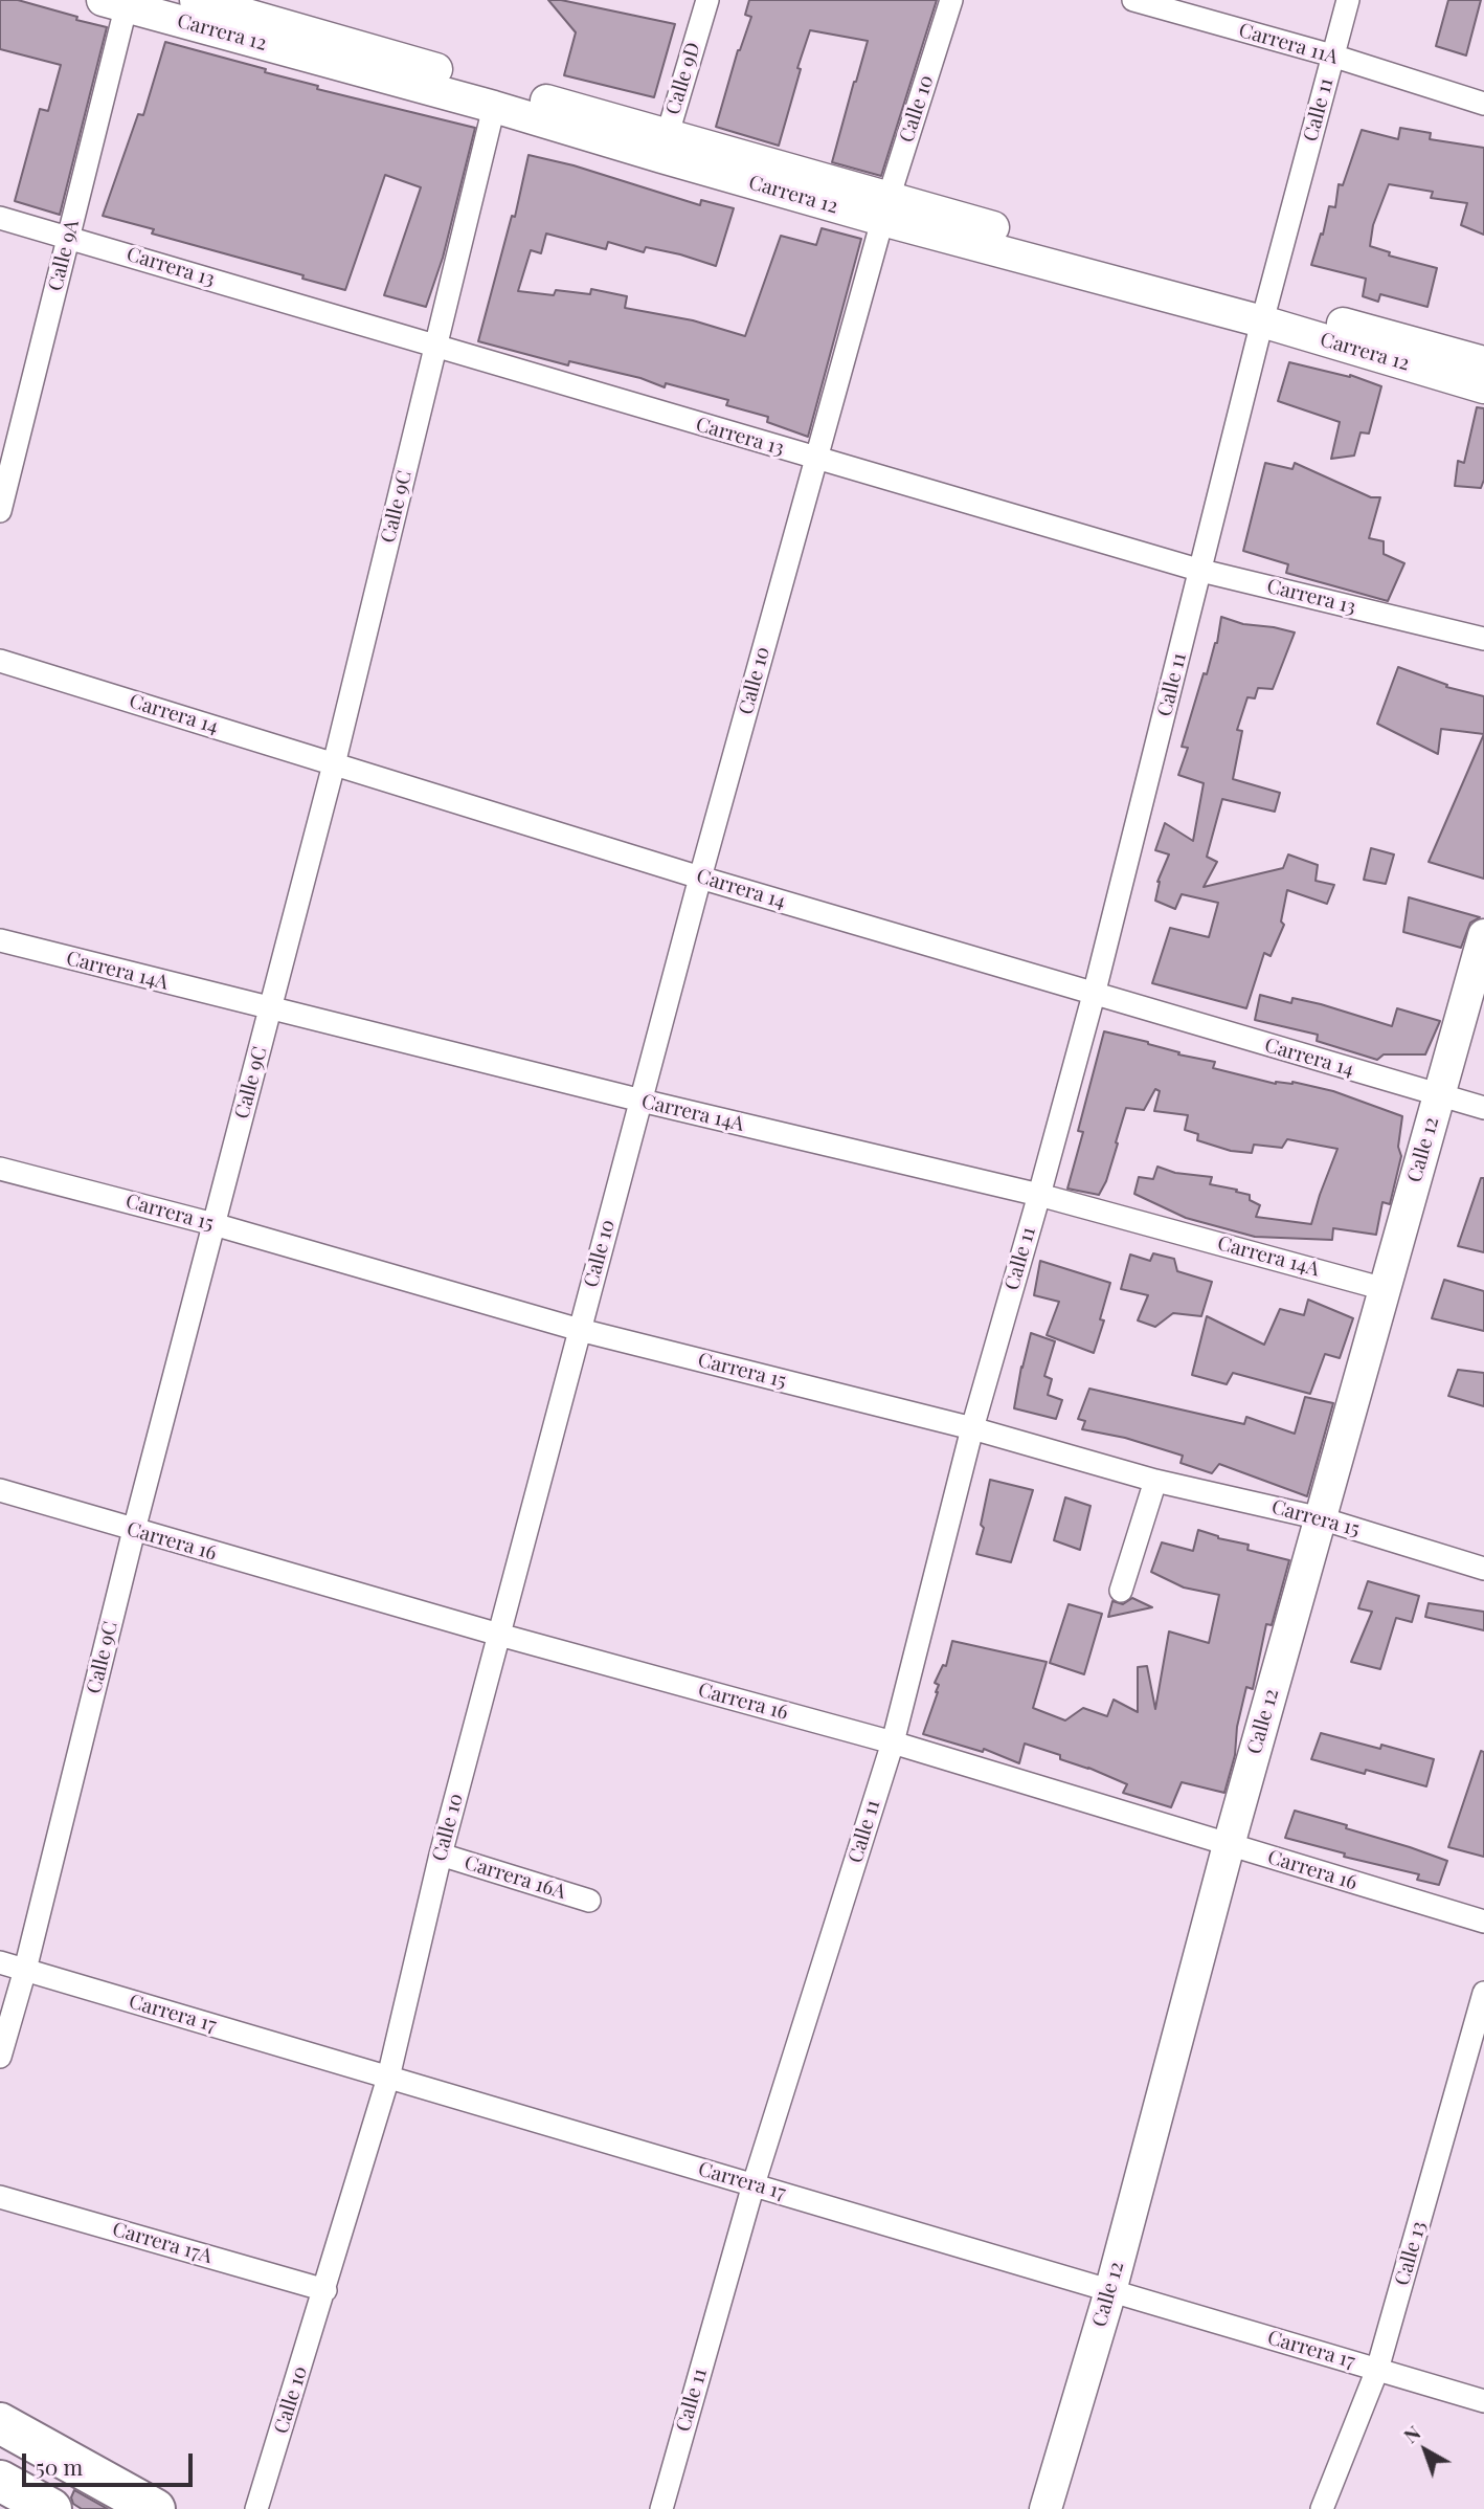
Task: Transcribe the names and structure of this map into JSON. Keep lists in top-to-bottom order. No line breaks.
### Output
{"streets":{"street":["Carrera 12","Carrera 11A","Calle 9D","Calle 10","Calle 11","Calle 9A","Carrera 13","Calle 9C","Carrera 14","Carrera 14A","Calle 12","Carrera 15","Carrera 16","Carrera 16A","Carrera 17","Carrera 17A","Calle 13"]},"crossings":[["Carrera 12","Calle 9D"],["Carrera 12","Calle 10"],["Carrera 12","Calle 11"],["Carrera 12","Calle 9A"],["Carrera 12","Calle 9C"],["Carrera 11A","Calle 11"],["Calle 10","Carrera 13"],["Calle 10","Carrera 14"],["Calle 10","Carrera 14A"],["Calle 10","Carrera 15"],["Calle 10","Carrera 16"],["Calle 10","Carrera 16A"],["Calle 10","Carrera 17"],["Calle 10","Carrera 17A"],["Calle 11","Carrera 13"],["Calle 11","Carrera 14"],["Calle 11","Carrera 14A"],["Calle 11","Carrera 15"],["Calle 11","Carrera 16"],["Calle 11","Carrera 17"],["Calle 9A","Carrera 13"],["Carrera 13","Calle 9C"],["Calle 9C","Carrera 14"],["Calle 9C","Carrera 14A"],["Calle 9C","Carrera 15"],["Calle 9C","Carrera 16"],["Calle 9C","Carrera 17"],["Carrera 14","Calle 12"],["Carrera 14A","Calle 12"],["Calle 12","Carrera 15"],["Calle 12","Carrera 16"],["Calle 12","Carrera 17"],["Carrera 17","Calle 13"]],"scale_bar":"50 m","north":"top left"}
